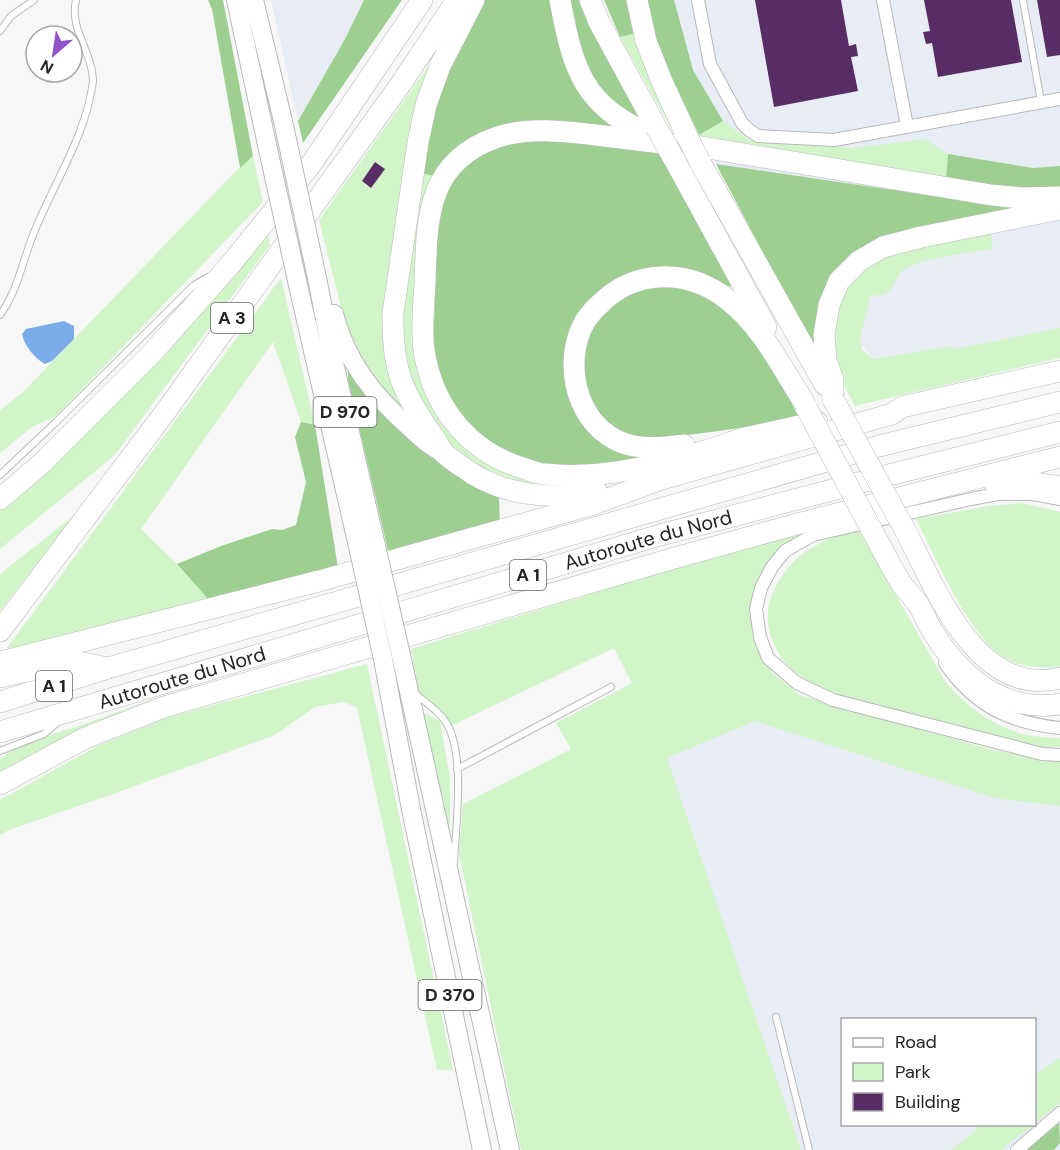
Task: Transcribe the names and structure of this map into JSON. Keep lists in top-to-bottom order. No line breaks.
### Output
{"streets":{"highway":["A 3","Autoroute du Nord","A 1"],"main road":["D 970","D 370"]},"crossings":[["D 970","D 370"]],"legend":["Road","Park","Building"],"north":"bottom left"}
